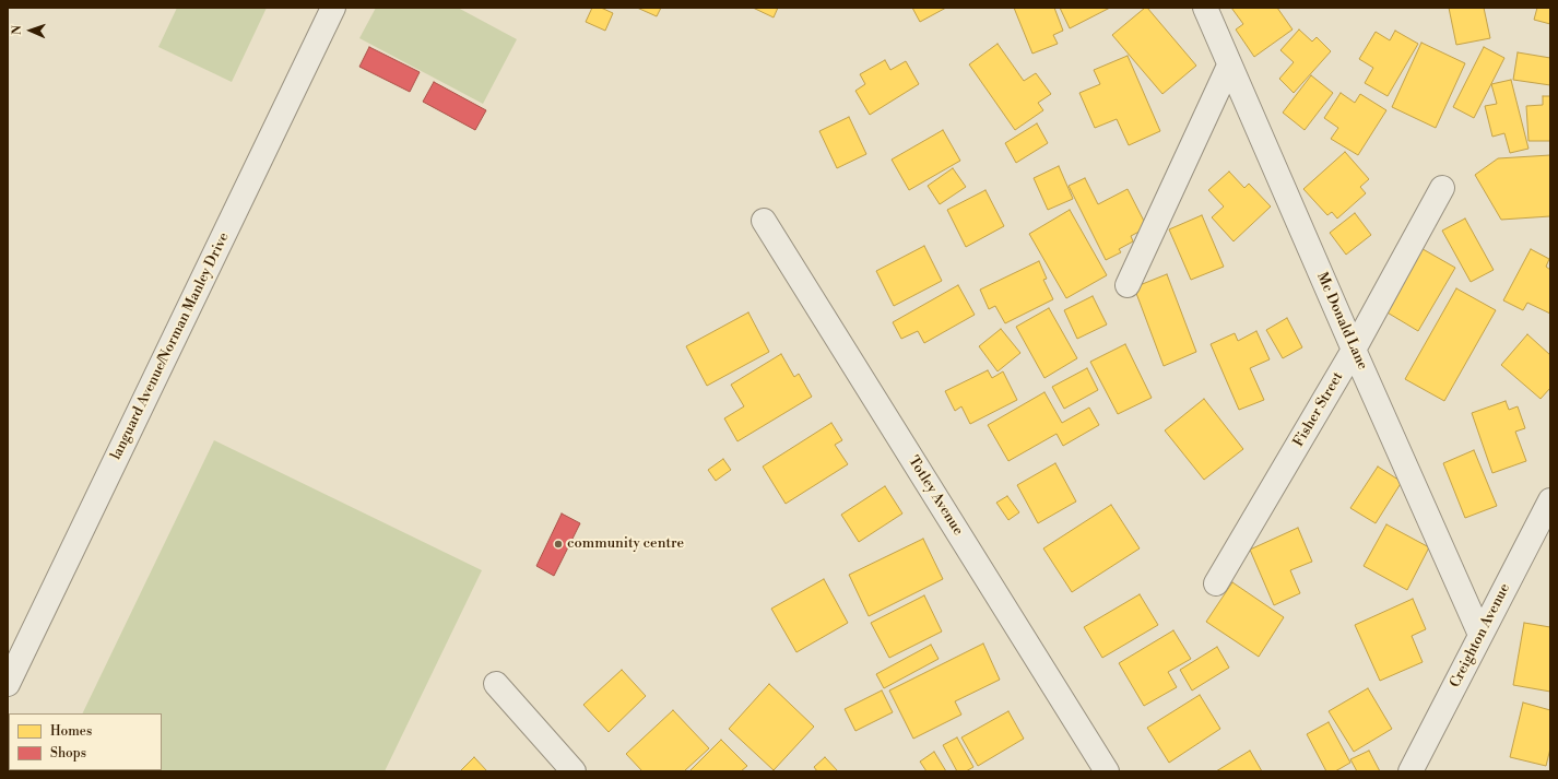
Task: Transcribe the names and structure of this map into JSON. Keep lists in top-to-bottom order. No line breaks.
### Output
{"streets":{"street":["Mc Donald Lane","languard Avenue/Norman Manley Drive","Fisher Street","Totley Avenue","Creighton Avenue"]},"crossings":[["Mc Donald Lane","Fisher Street"],["Mc Donald Lane","Creighton Avenue"]],"places":["community centre"],"legend":["Homes","Shops"],"north":"left"}
